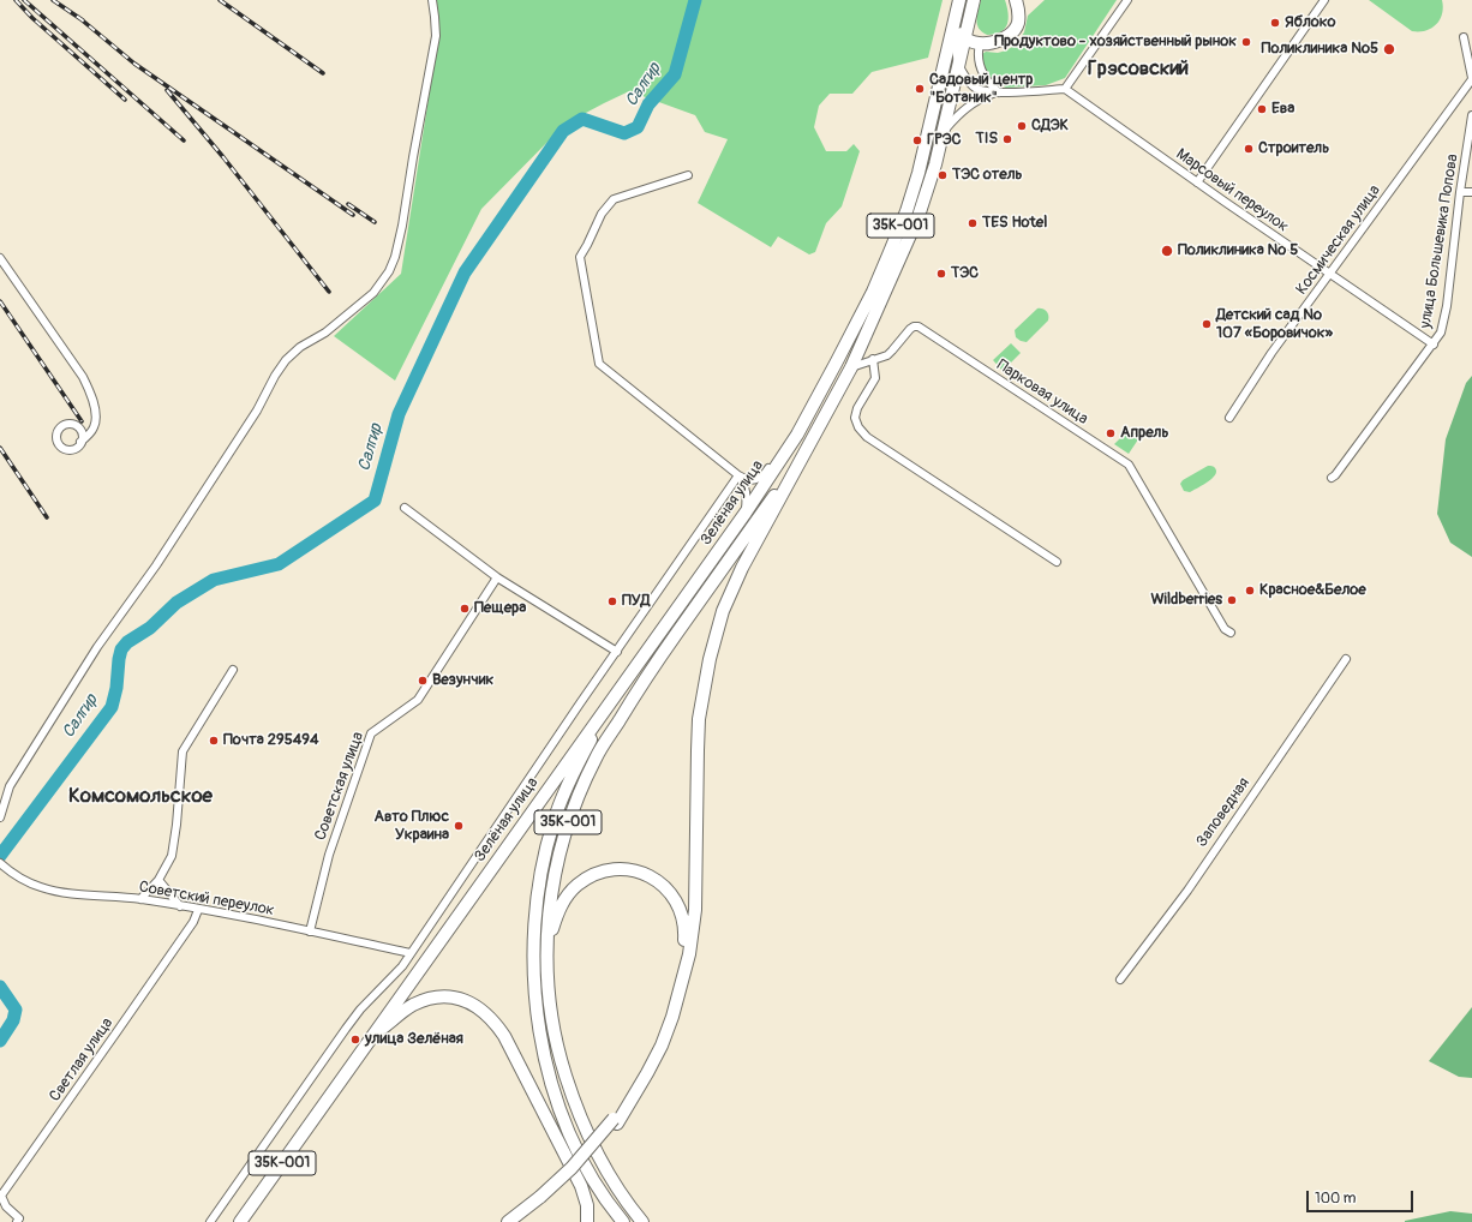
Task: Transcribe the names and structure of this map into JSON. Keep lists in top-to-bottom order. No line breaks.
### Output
{"streets":{"main road":["35К-001","Зелёная улица"],"street":["Марсовый переулок","Космическая улица","улица Большевика Попова","Парковая улица","Советская улица","Заповедная","Советский переулок","Светлая улица"]},"crossings":[["Марсовый переулок","Космическая улица"],["Марсовый переулок","улица Большевика Попова"],["35К-001","Парковая улица"],["35К-001","Зелёная улица"],["Советская улица","Советский переулок"],["Советский переулок","Светлая улица"]],"districts":["Грэсовский","Комсомольское"],"water":["Салгир"],"places":["Яблоко","Продуктово - хозяйственный рынок","Поликлиника №5","Садовый центр \"Ботаник\"","Ева","СДЭК","TIS","ГРЭС","Строитель","ТЭС отель","TES Hotel","Поликлиника № 5","ТЭС","Детский сад № 107 «Боровичок»","Апрель","Красное&Белое","Wildberries","ПУД","Пещера","Везунчик","Почта 295494","Авто Плюс Украина","улица Зелёная"],"scale_bar":"100 m"}
